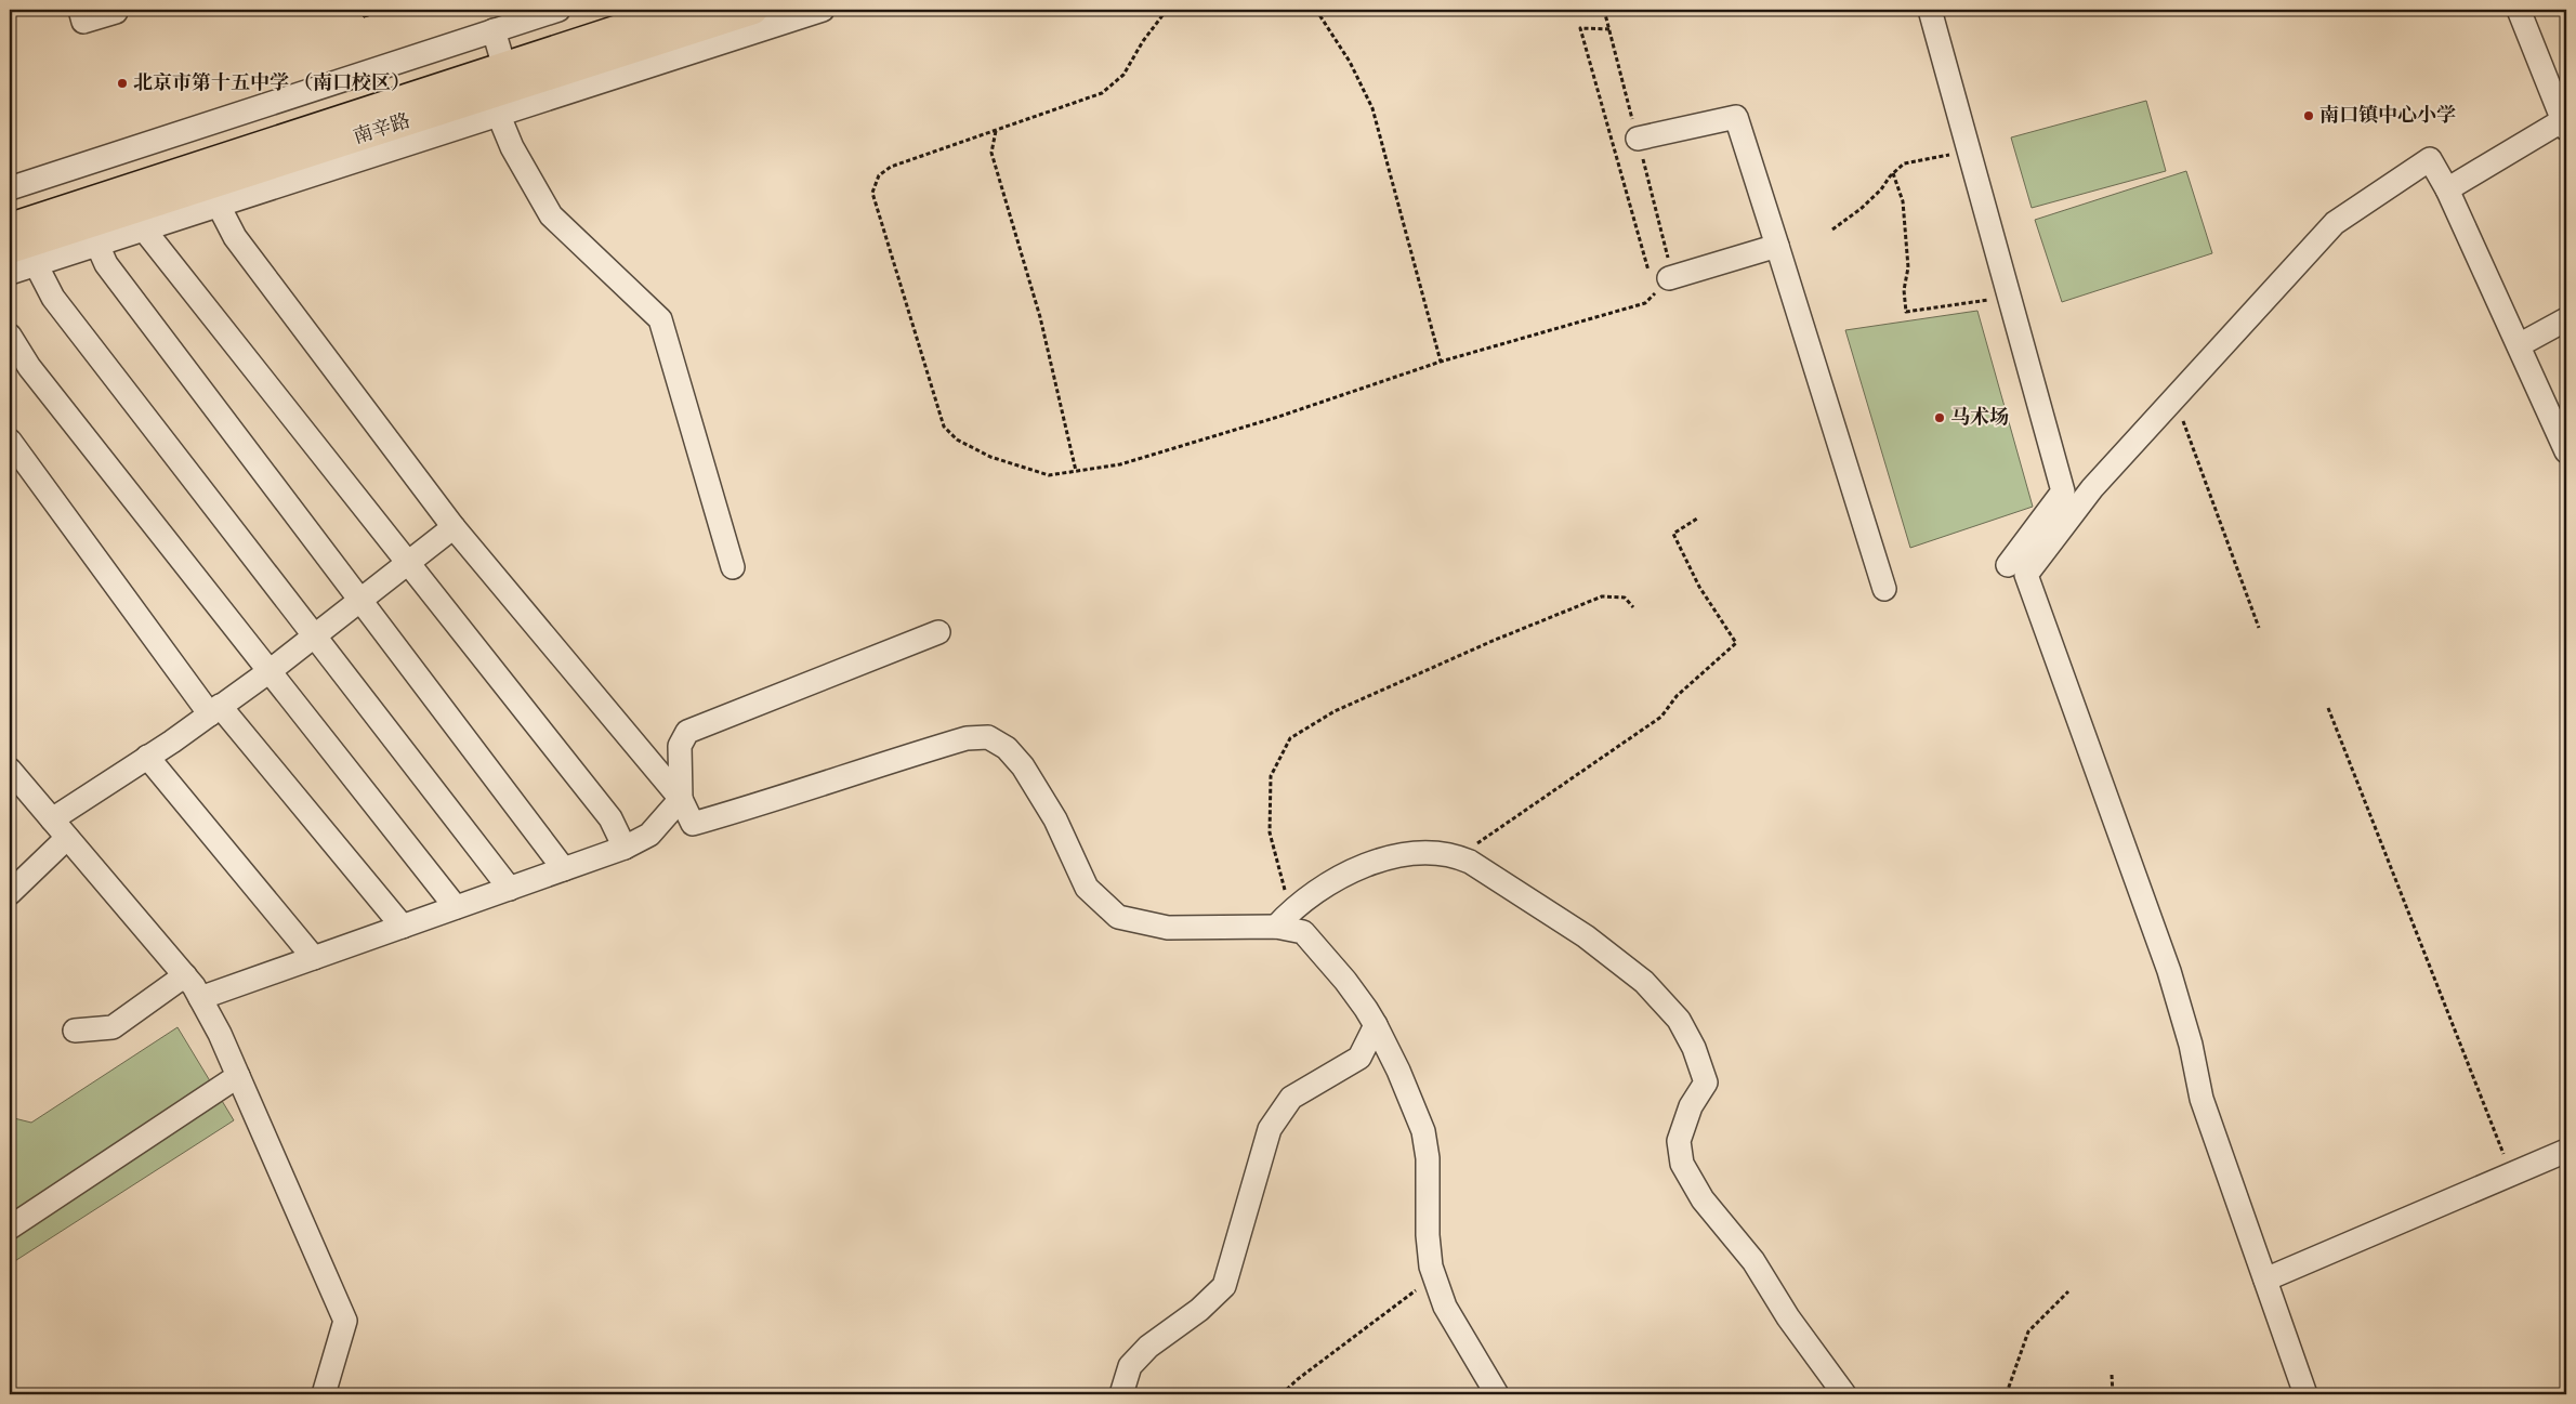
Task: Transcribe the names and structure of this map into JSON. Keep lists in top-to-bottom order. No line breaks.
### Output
{"streets":{"main road":["南辛路"]},"places":["北京市第十五中学 （南口校区）","南口镇中心小学","马术场"]}
